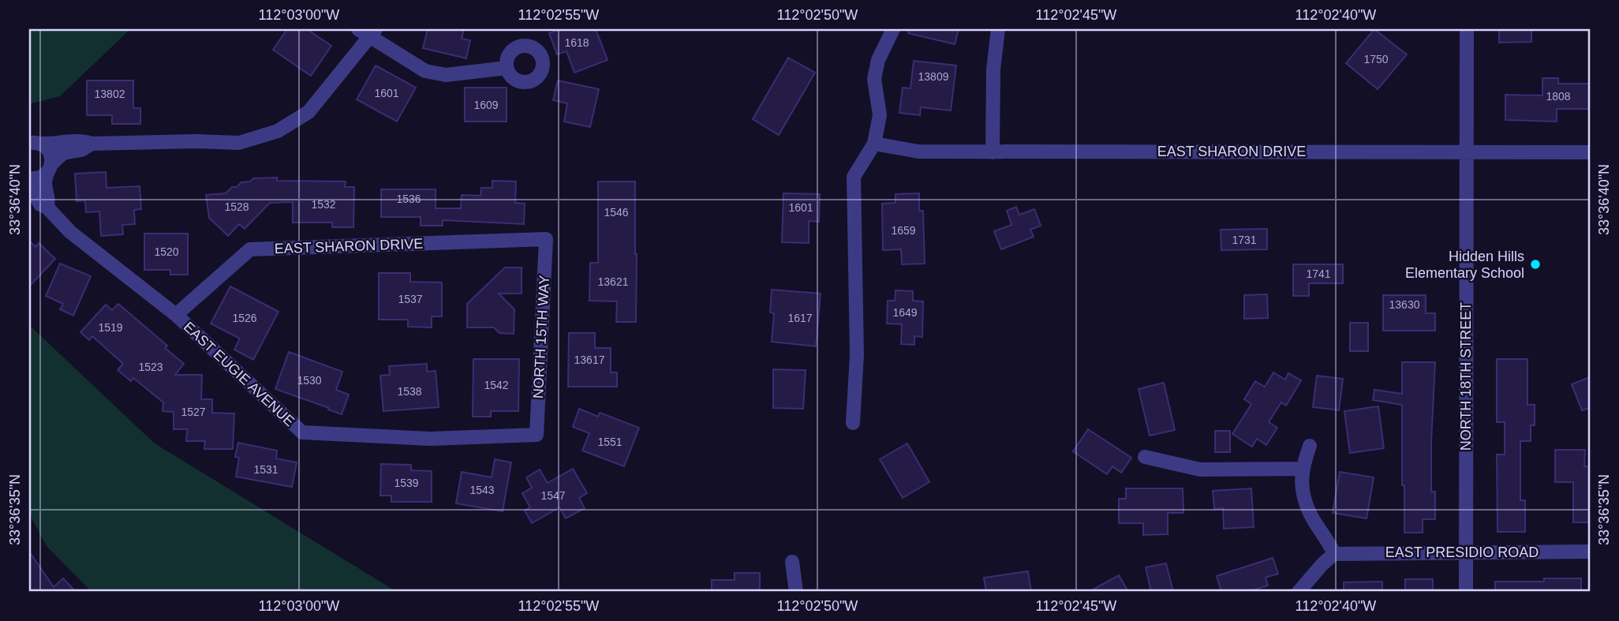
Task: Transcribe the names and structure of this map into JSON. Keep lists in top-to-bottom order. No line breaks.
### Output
{"streets":{"street":["EAST SHARON DRIVE","NORTH 15TH WAY","EAST EUGIE AVENUE","NORTH 18TH STREET","EAST PRESIDIO ROAD"]},"crossings":[["EAST SHARON DRIVE","NORTH 15TH WAY"],["EAST SHARON DRIVE","EAST EUGIE AVENUE"],["EAST SHARON DRIVE","NORTH 18TH STREET"],["NORTH 15TH WAY","EAST EUGIE AVENUE"],["NORTH 18TH STREET","EAST PRESIDIO ROAD"]],"places":["Hidden Hills Elementary School"],"house_numbers":["1618","1750","13809","1601","13802","1808","1609","1536","1532","1528","1601","1546","1659","1731","1520","1741","13621","1537","13630","1649","1526","1617","1519","13617","1523","1530","1542","1538","1527","1551","1531","1539","1543","1547"],"coordinates":["112°03'00\"W","112°02'55\"W","112°02'50\"W","112°02'45\"W","112°02'40\"W","33°36'40\"N","33°36'35\"N"]}
